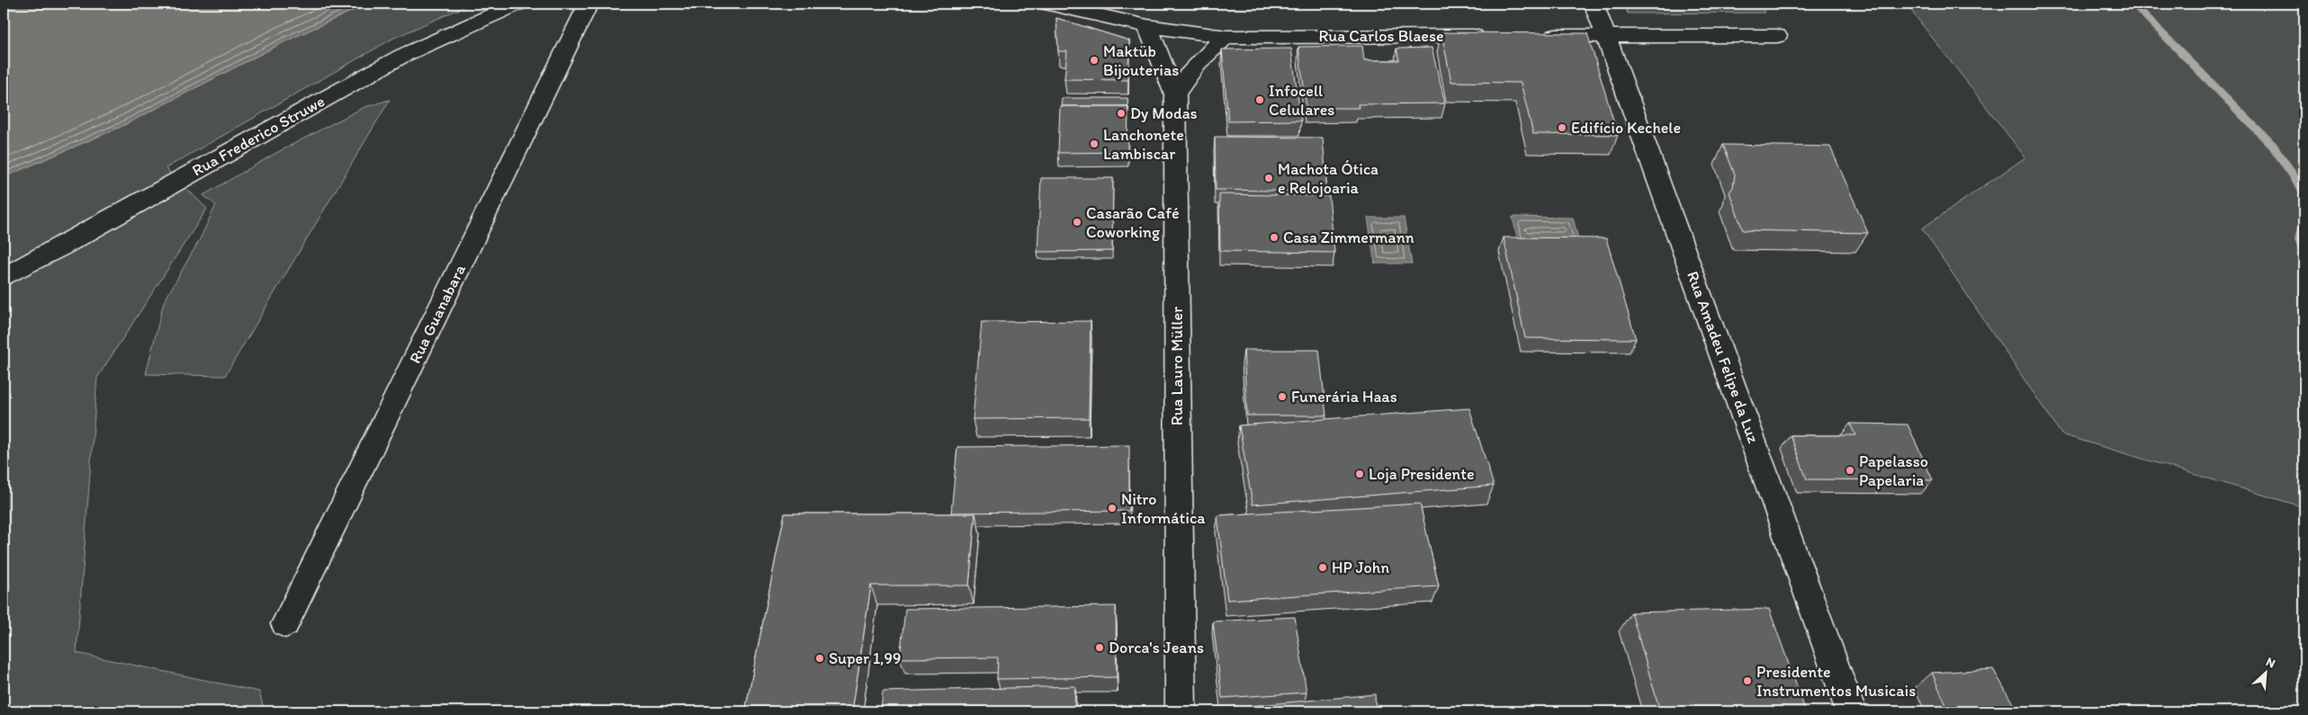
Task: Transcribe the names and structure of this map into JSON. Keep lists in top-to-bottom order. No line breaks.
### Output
{"streets":{"main road":["Rua Carlos Blaese","Rua Frederico Struwe","Rua Guanabara","Rua Amadeu Felipe da Luz","Rua Lauro Müller"]},"places":["Maktüb Bijouterias","Infocell Celulares","Dy Modas","Edifício Kechele","Lanchonete Lambiscar","Machota Ótica e Relojoaria","Casarão Café Coworking","Casa Zimmermann","Funerária Haas","Papelasso Papelaria","Loja Presidente","Nitro Informática","HP John","Dorca's Jeans","Super 1,99","Presidente Instrumentos Musicais"],"north":"top right"}
